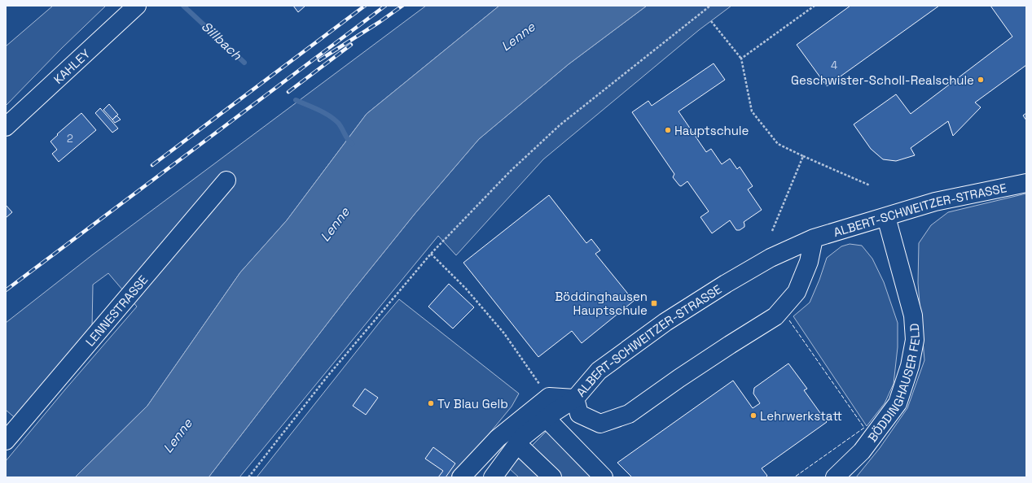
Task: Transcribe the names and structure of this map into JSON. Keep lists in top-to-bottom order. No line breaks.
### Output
{"streets":{"street":["KAHLEY","ALBERT-SCHWEITZER-STRASSE","LENNESTRASSE","BÖDDINGHAUSER FELD"]},"crossings":[["ALBERT-SCHWEITZER-STRASSE","BÖDDINGHAUSER FELD"]],"water":["Lenne","Sillbach"],"places":{"other":["Geschwister-Scholl-Realschule","Hauptschule","Tv Blau Gelb","Lehrwerkstatt"],"transit":["Böddinghausen Hauptschule"]},"house_numbers":["4","2"]}
